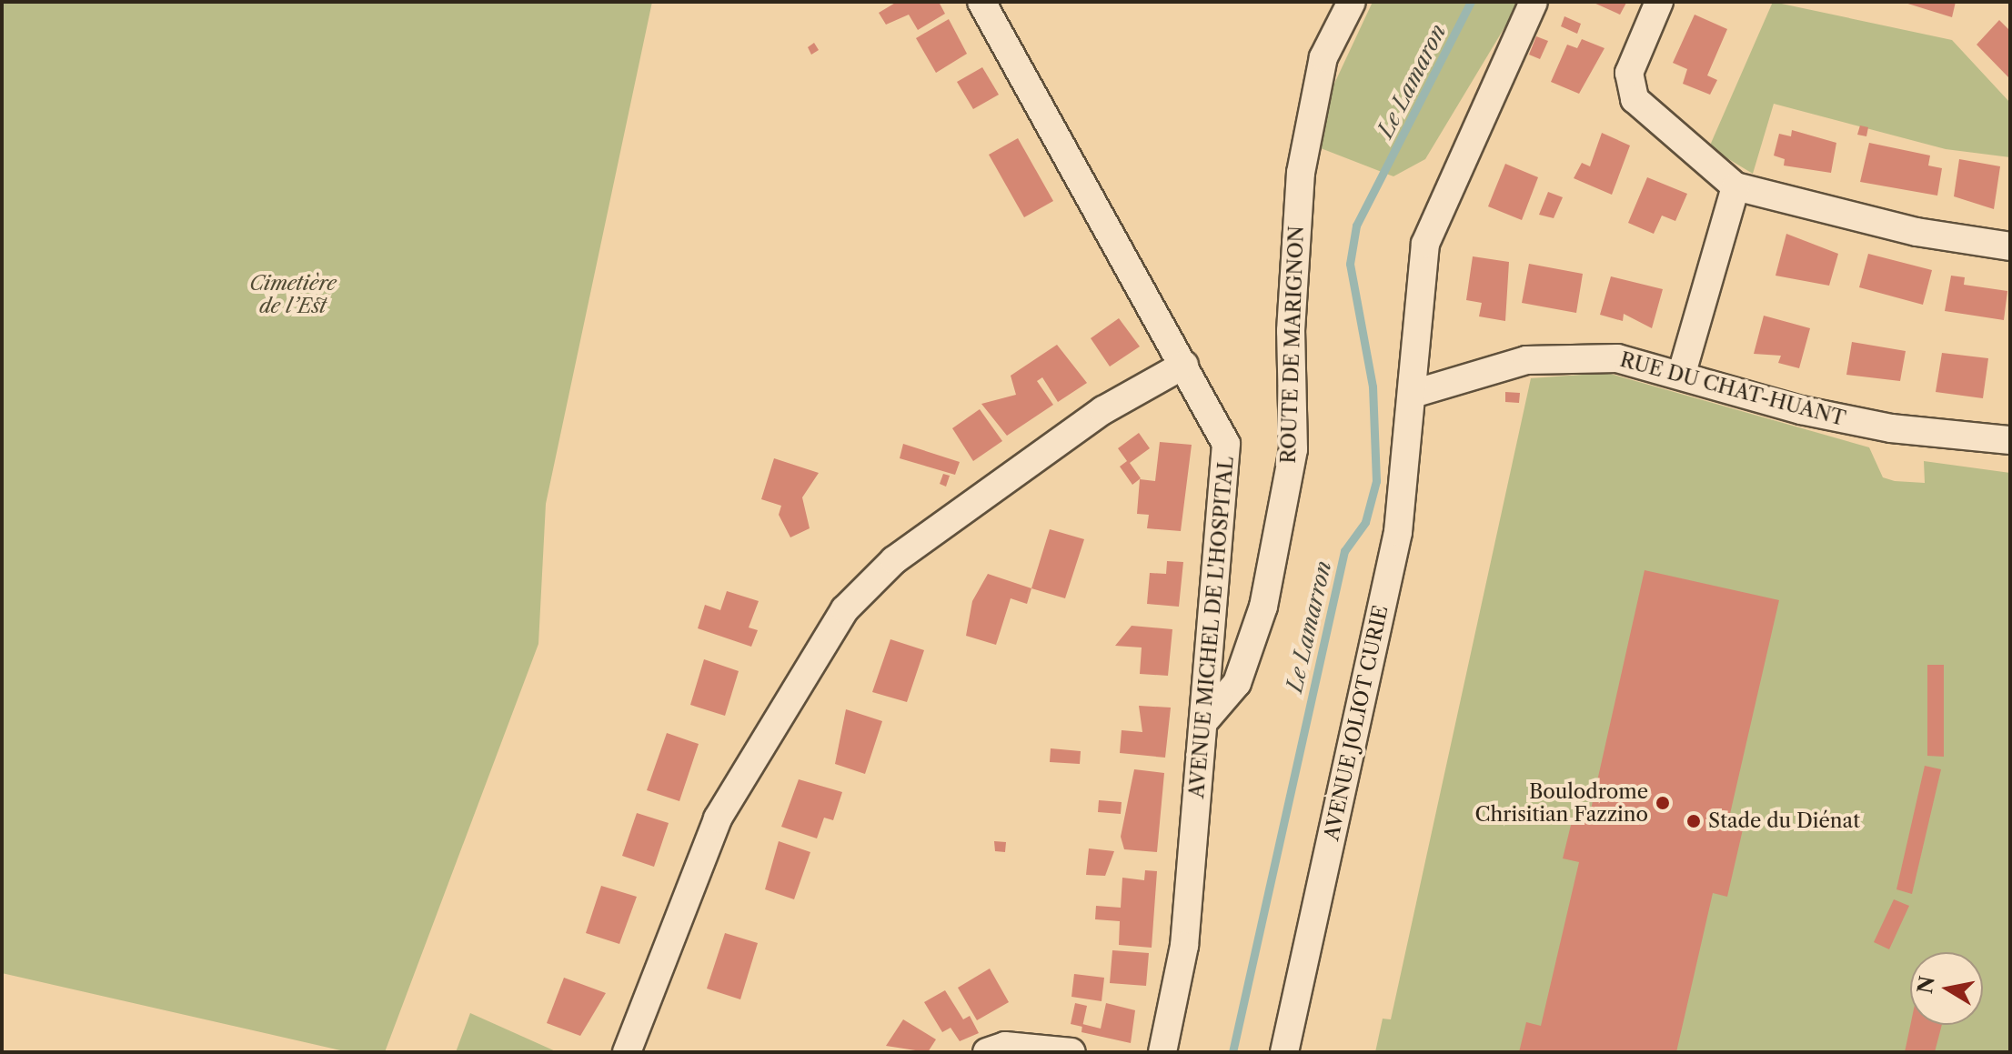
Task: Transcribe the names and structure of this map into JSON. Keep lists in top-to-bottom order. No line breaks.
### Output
{"streets":{"street":["ROUTE DE MARIGNON","RUE DU CHAT-HUANT","AVENUE MICHEL DE L'HOSPITAL","AVENUE JOLIOT CURIE"]},"crossings":[["ROUTE DE MARIGNON","AVENUE MICHEL DE L'HOSPITAL"],["RUE DU CHAT-HUANT","AVENUE JOLIOT CURIE"]],"water":["Le Lamaron","Le Lamarron"],"parks":["Cimetière de l’Est"],"places":["Boulodrome Chrisitian Fazzino","Stade du Diénat"],"north":"left"}
